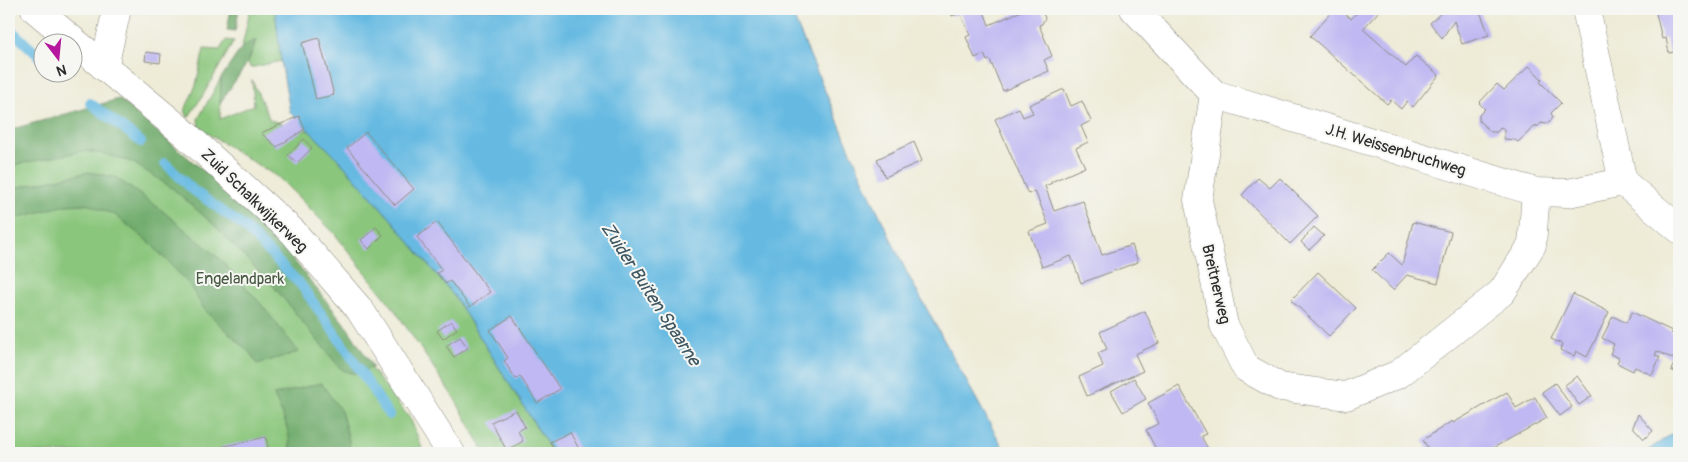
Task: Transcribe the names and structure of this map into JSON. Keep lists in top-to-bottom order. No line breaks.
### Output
{"streets":{"street":["J.H. Weissenbruchweg","Zuid Schalkwijkerweg","Breitnerweg"]},"crossings":[["J.H. Weissenbruchweg","Breitnerweg"]],"water":["Zuider Buiten Spaarne"],"parks":["Engelandpark"],"north":"bottom"}
